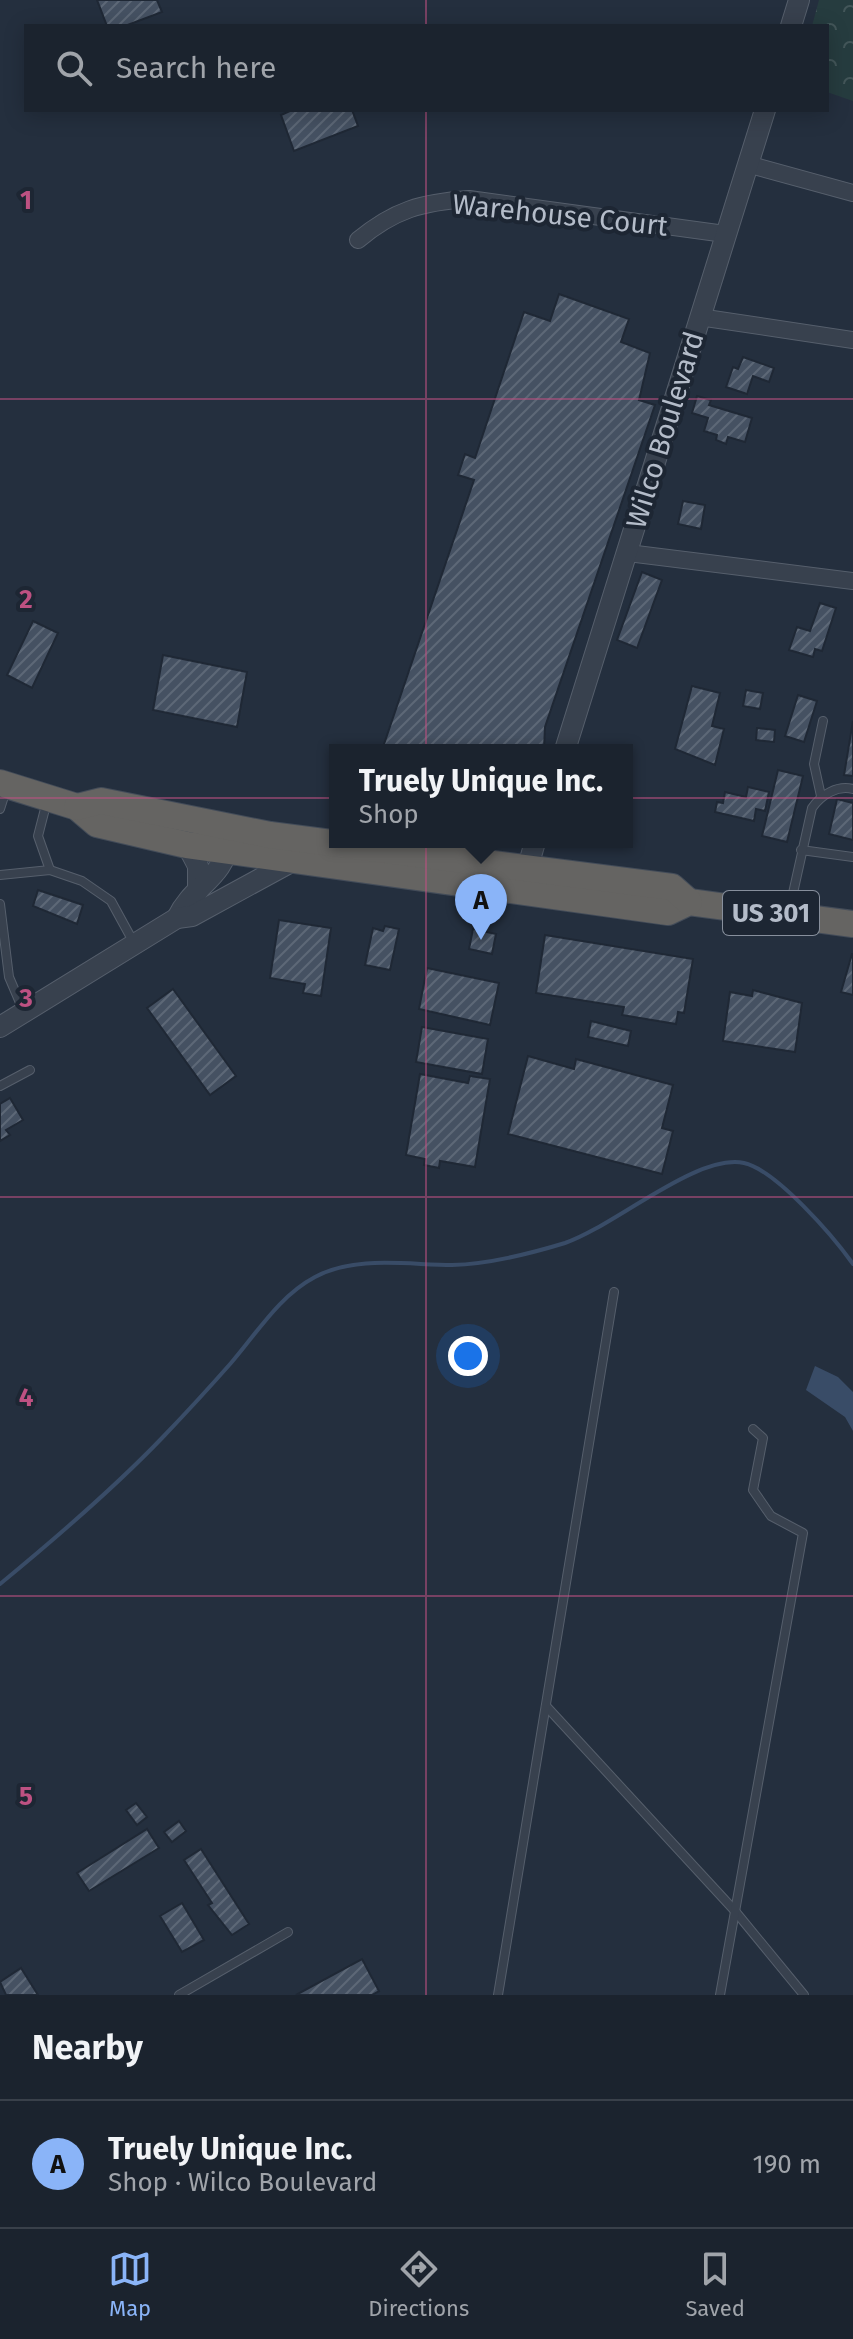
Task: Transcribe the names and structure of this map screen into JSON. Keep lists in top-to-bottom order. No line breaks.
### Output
{"streets":{"highway":["US 301"],"street":["Warehouse Court","Wilco Boulevard"]},"crossings":[["Warehouse Court","Wilco Boulevard"]],"page":{"search":"Search here","popup":["Truely Unique Inc.","Shop"],"pins":"A","heading":"Nearby","list":[{"mark":"A","name":"Truely Unique Inc.","note":"Shop · Wilco Boulevard","value":"190 m"}],"nav":["Map","Directions","Saved"]},"grid":{"rows":["1","2","3","4","5"]}}
